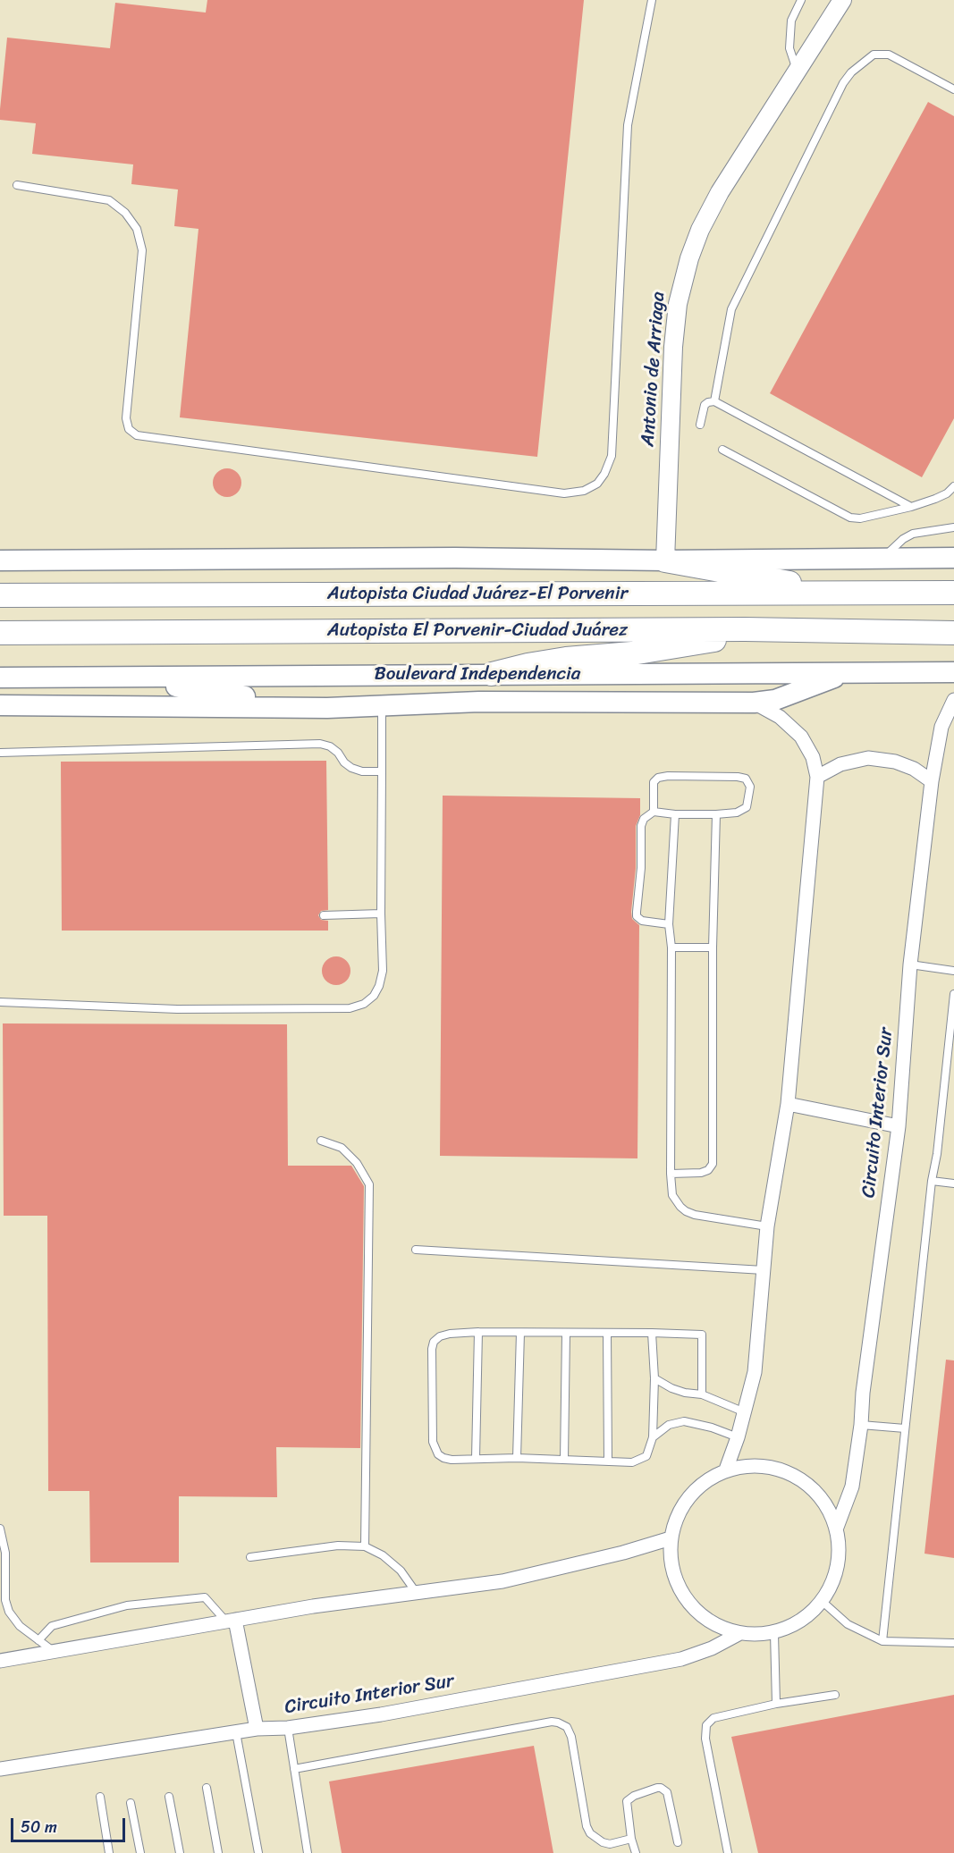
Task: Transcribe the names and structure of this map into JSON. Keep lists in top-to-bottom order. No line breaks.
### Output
{"streets":{"highway":["Autopista Ciudad Juárez-El Porvenir","Autopista El Porvenir-Ciudad Juárez"],"main road":["Boulevard Independencia"],"street":["Antonio de Arriaga","Circuito Interior Sur"]},"scale_bar":"50 m"}
